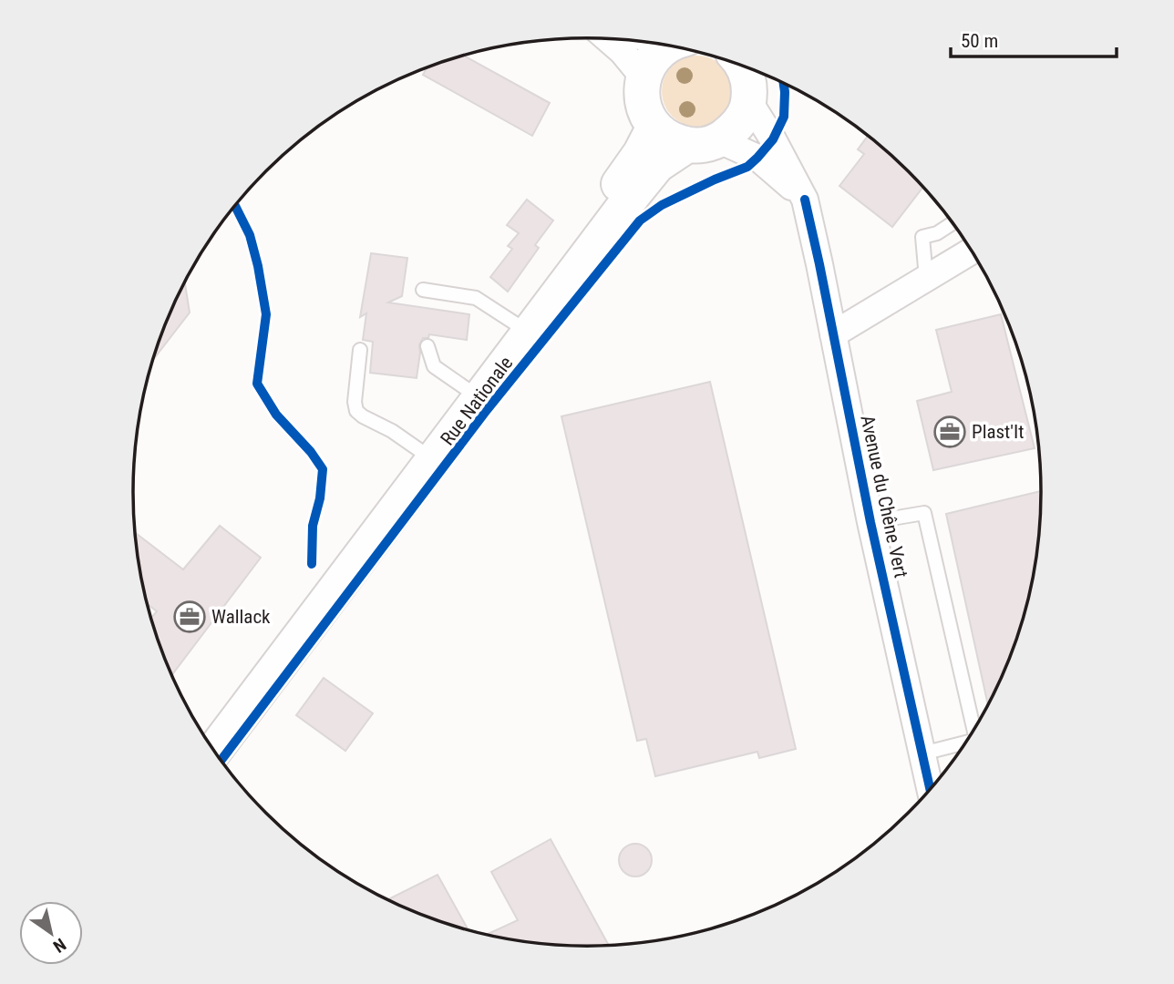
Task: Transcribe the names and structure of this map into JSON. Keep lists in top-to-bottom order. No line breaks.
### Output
{"streets":{"main road":["Rue Nationale"],"street":["Avenue du Chêne Vert"]},"crossings":[["Rue Nationale","Avenue du Chêne Vert"]],"places":{"office":["Plast'It","Wallack"]},"scale_bar":"50 m","north":"bottom right"}
